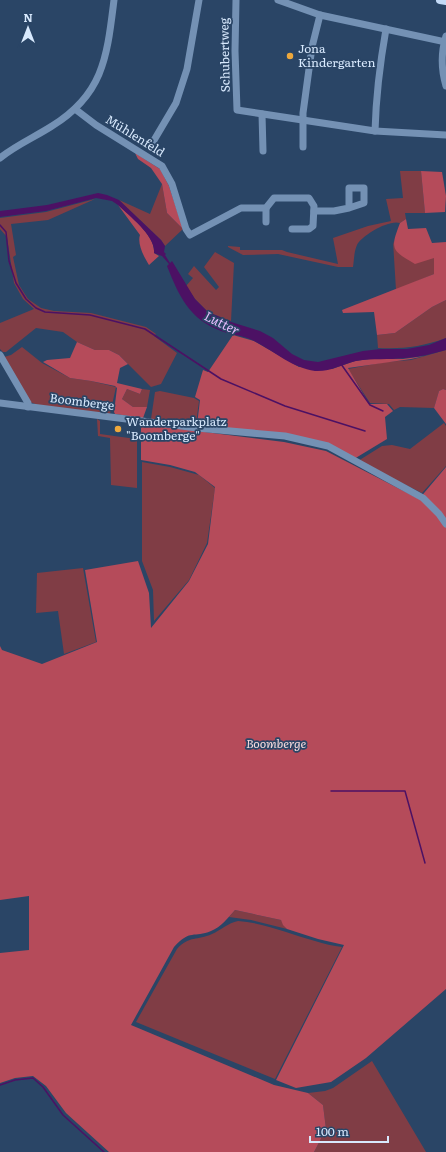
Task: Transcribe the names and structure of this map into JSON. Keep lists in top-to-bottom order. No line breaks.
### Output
{"streets":{"street":["Schubertweg","Mühlenfeld","Boomberge"]},"water":["Lutter"],"parks":["Boomberge"],"places":["Jona Kindergarten","Wanderparkplatz \"Boomberge\""],"scale_bar":"100 m","north":"top"}
